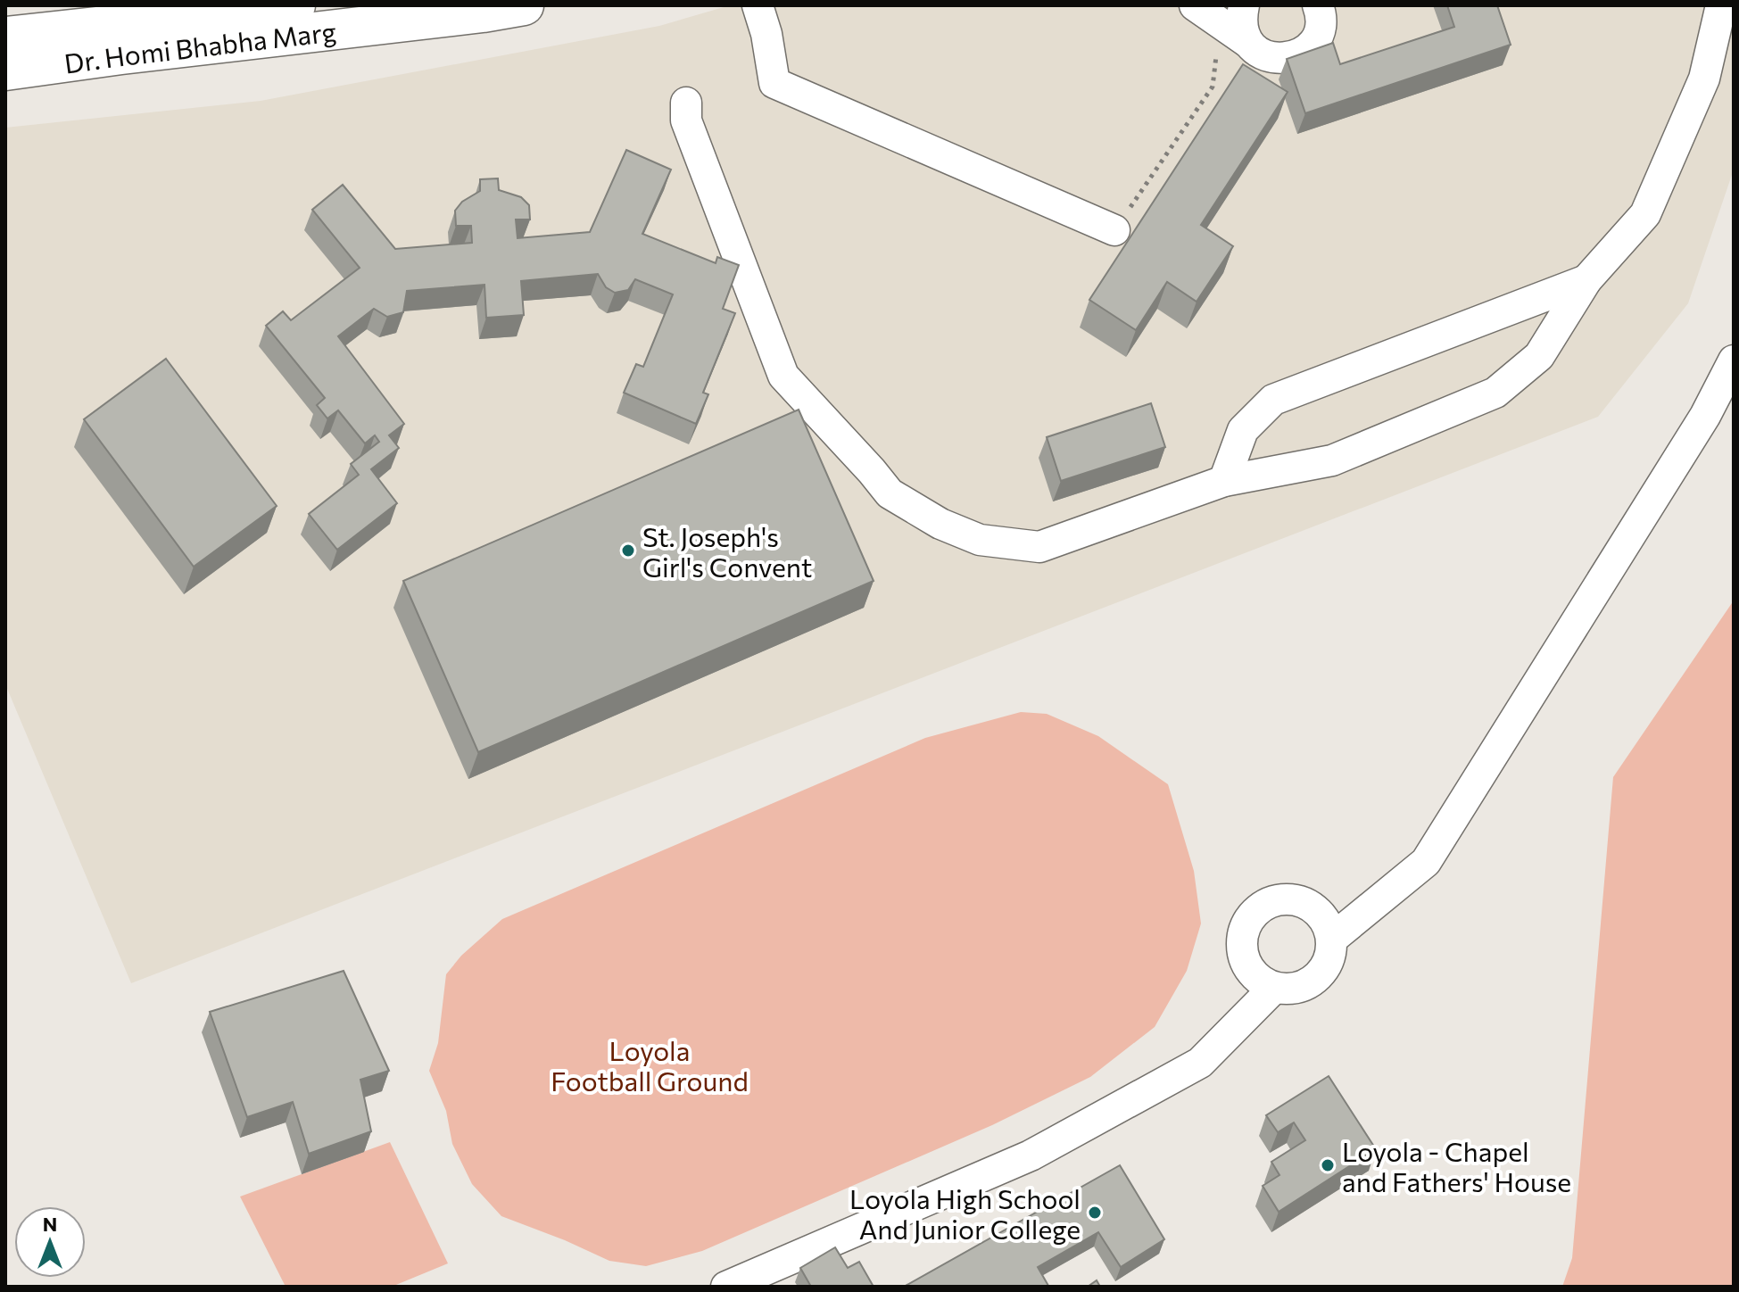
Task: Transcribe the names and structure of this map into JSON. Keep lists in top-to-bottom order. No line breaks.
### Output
{"streets":{"main road":["Dr. Homi Bhabha Marg"]},"parks":["Loyola Football Ground"],"places":["St. Joseph's Girl's Convent","Loyola - Chapel and Fathers' House","Loyola High School And Junior College"],"north":"top"}
